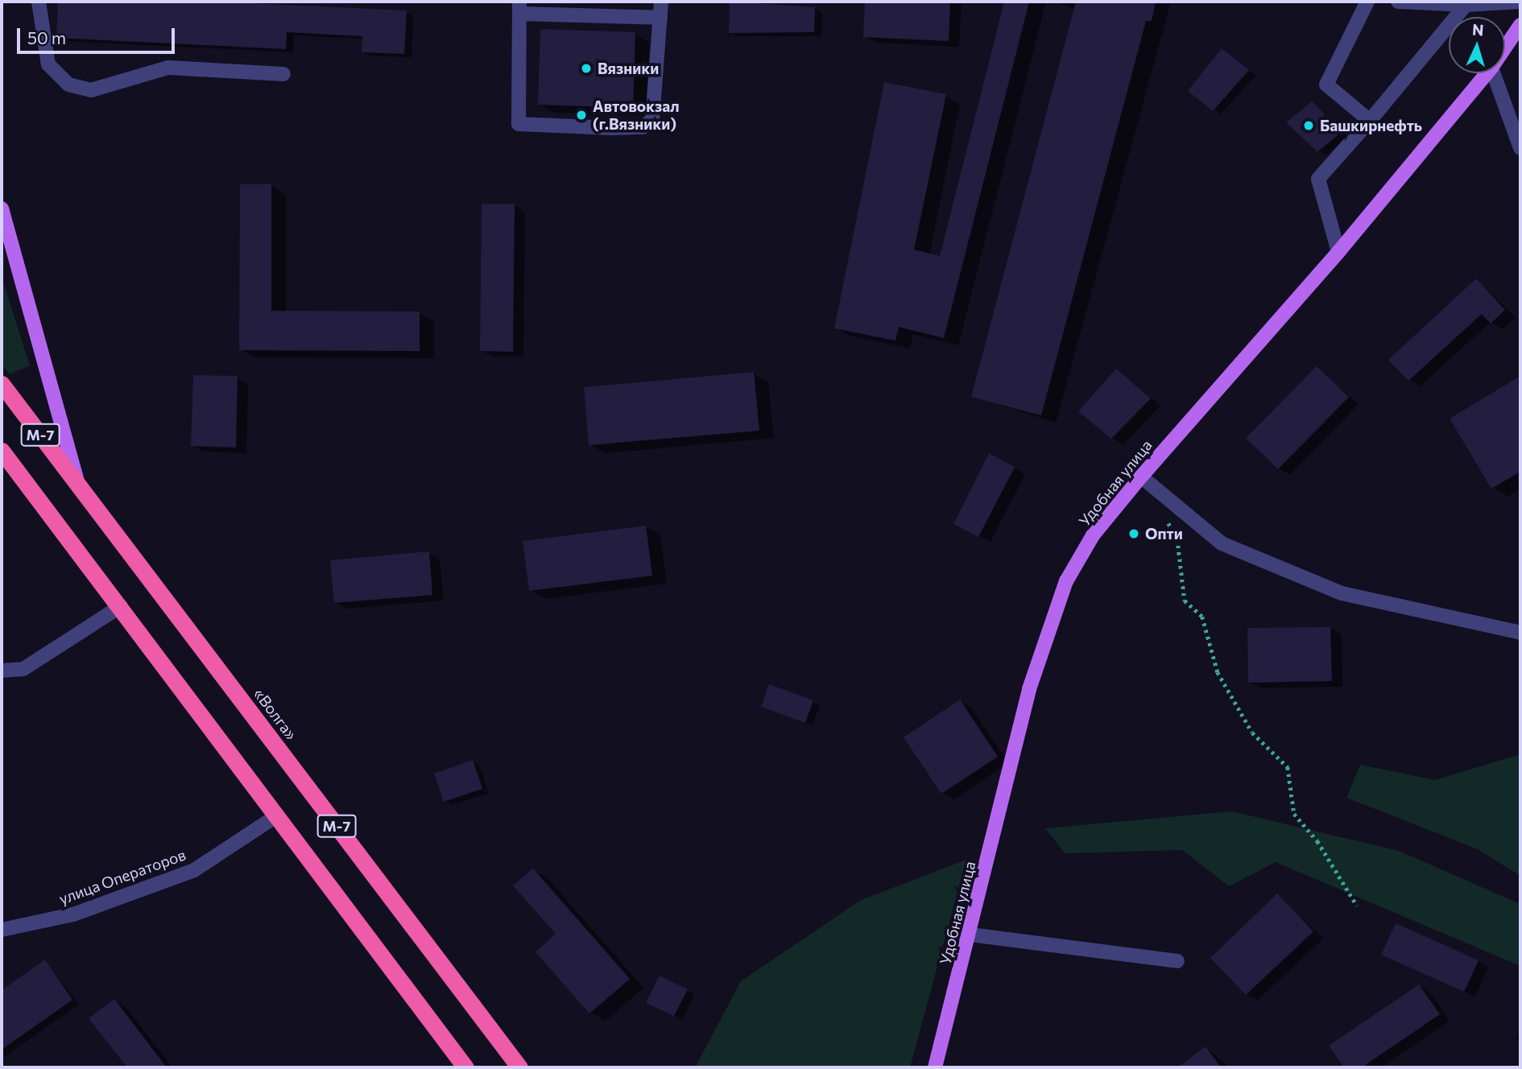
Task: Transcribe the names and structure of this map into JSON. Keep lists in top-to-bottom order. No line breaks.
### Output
{"streets":{"highway":["М-7","«Волга»"],"main road":["Удобная улица"],"street":["улица Операторов"]},"crossings":[["М-7","улица Операторов"]],"places":["Вязники","Автовокзал (г.Вязники)","Башкирнефть","Опти"],"scale_bar":"50 m","north":"top"}
